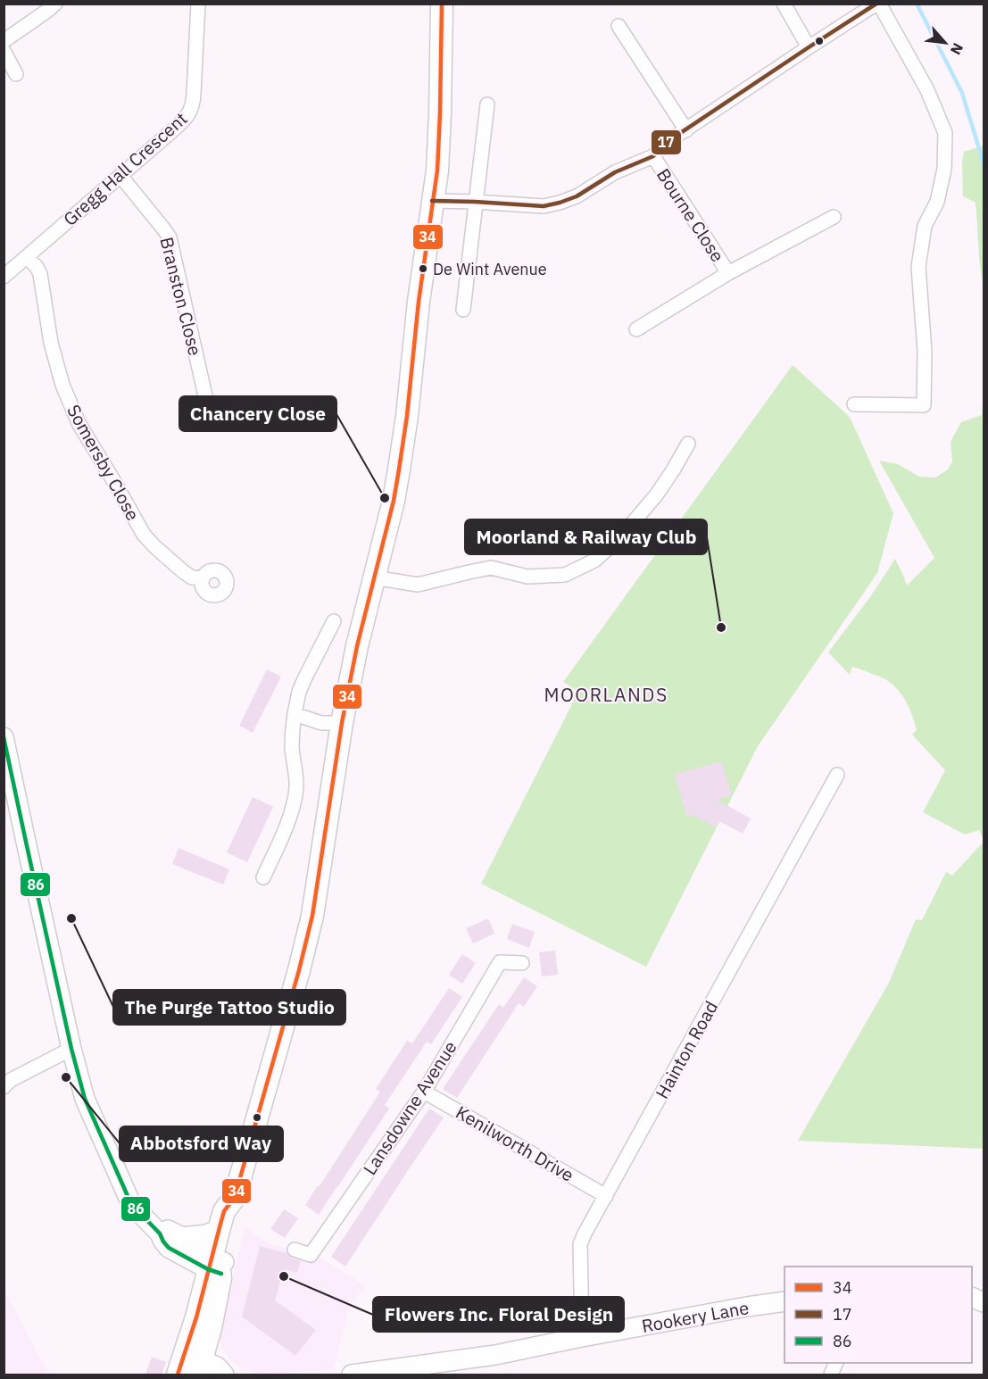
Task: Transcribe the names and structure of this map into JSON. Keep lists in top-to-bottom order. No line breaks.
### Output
{"streets":{"street":["Gregg Hall Crescent","Bourne Close","Branston Close","Somersby Close","Hainton Road","Lansdowne Avenue","Kenilworth Drive","Rookery Lane"]},"crossings":[["Gregg Hall Crescent","Branston Close"],["Gregg Hall Crescent","Somersby Close"],["Hainton Road","Kenilworth Drive"],["Hainton Road","Rookery Lane"],["Lansdowne Avenue","Kenilworth Drive"]],"districts":["MOORLANDS"],"places":["De Wint Avenue","Chancery Close","Moorland & Railway Club","The Purge Tattoo Studio","Abbotsford Way","Flowers Inc. Floral Design"],"lines":["transit line 34","transit line 17","transit line 86"],"legend":["34","17","86"],"north":"bottom right"}
